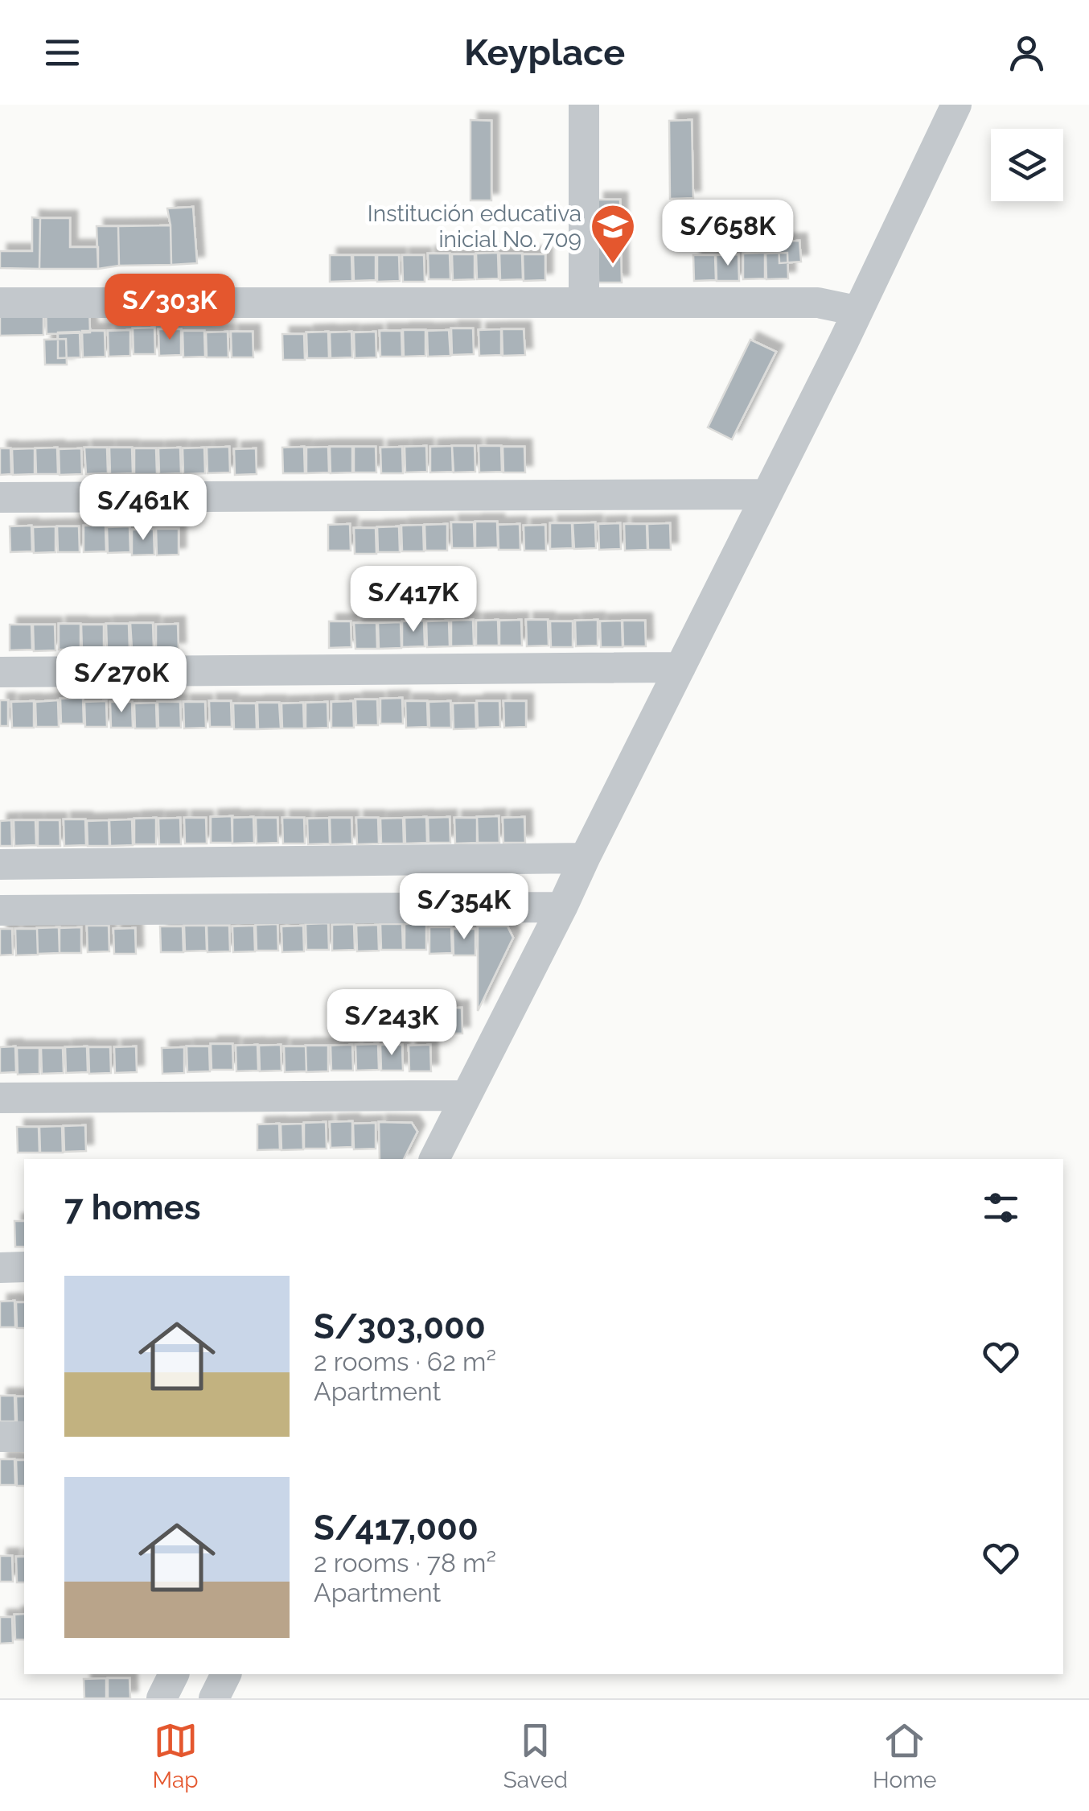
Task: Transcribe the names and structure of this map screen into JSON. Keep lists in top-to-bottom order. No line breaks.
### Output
{"places":{"school or university":["Institución educativa inicial No. 709"]},"page":{"header":"Keyplace","price":["S/658K","S/303K","S/461K","S/417K","S/270K","S/354K","S/243K"],"heading":"7 homes","list":[{"name":"S/303,000","note":"2 rooms · 62 m² · Apartment"},{"name":"S/417,000","note":"2 rooms · 78 m² · Apartment"}],"tabs":["Map","Saved","Home"]}}
